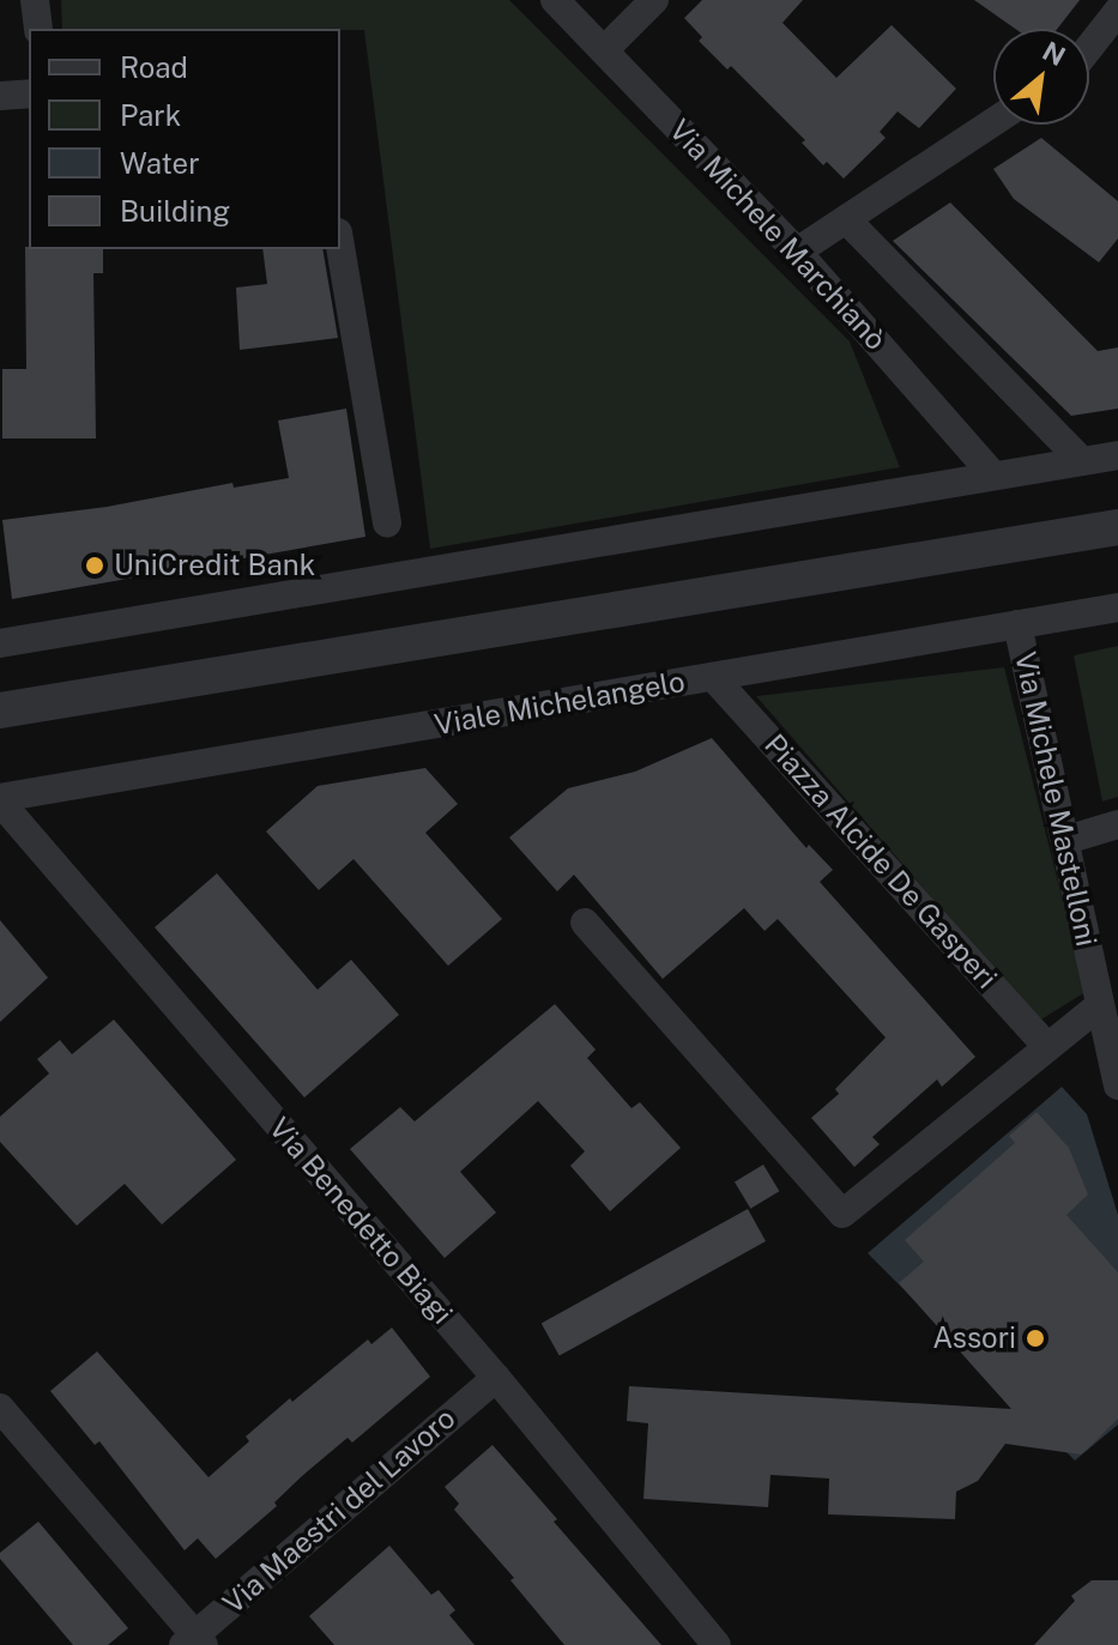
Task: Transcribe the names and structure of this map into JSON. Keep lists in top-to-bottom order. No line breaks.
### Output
{"streets":{"street":["Via Michele Marchianò","Viale Michelangelo","Via Michele Mastelloni","Piazza Alcide De Gasperi","Via Benedetto Biagi","Via Maestri del Lavoro"]},"crossings":[["Viale Michelangelo","Via Michele Mastelloni"],["Viale Michelangelo","Piazza Alcide De Gasperi"],["Viale Michelangelo","Via Benedetto Biagi"],["Via Benedetto Biagi","Via Maestri del Lavoro"]],"places":["UniCredit Bank","Assori"],"legend":["Road","Park","Water","Building"],"north":"top right"}
